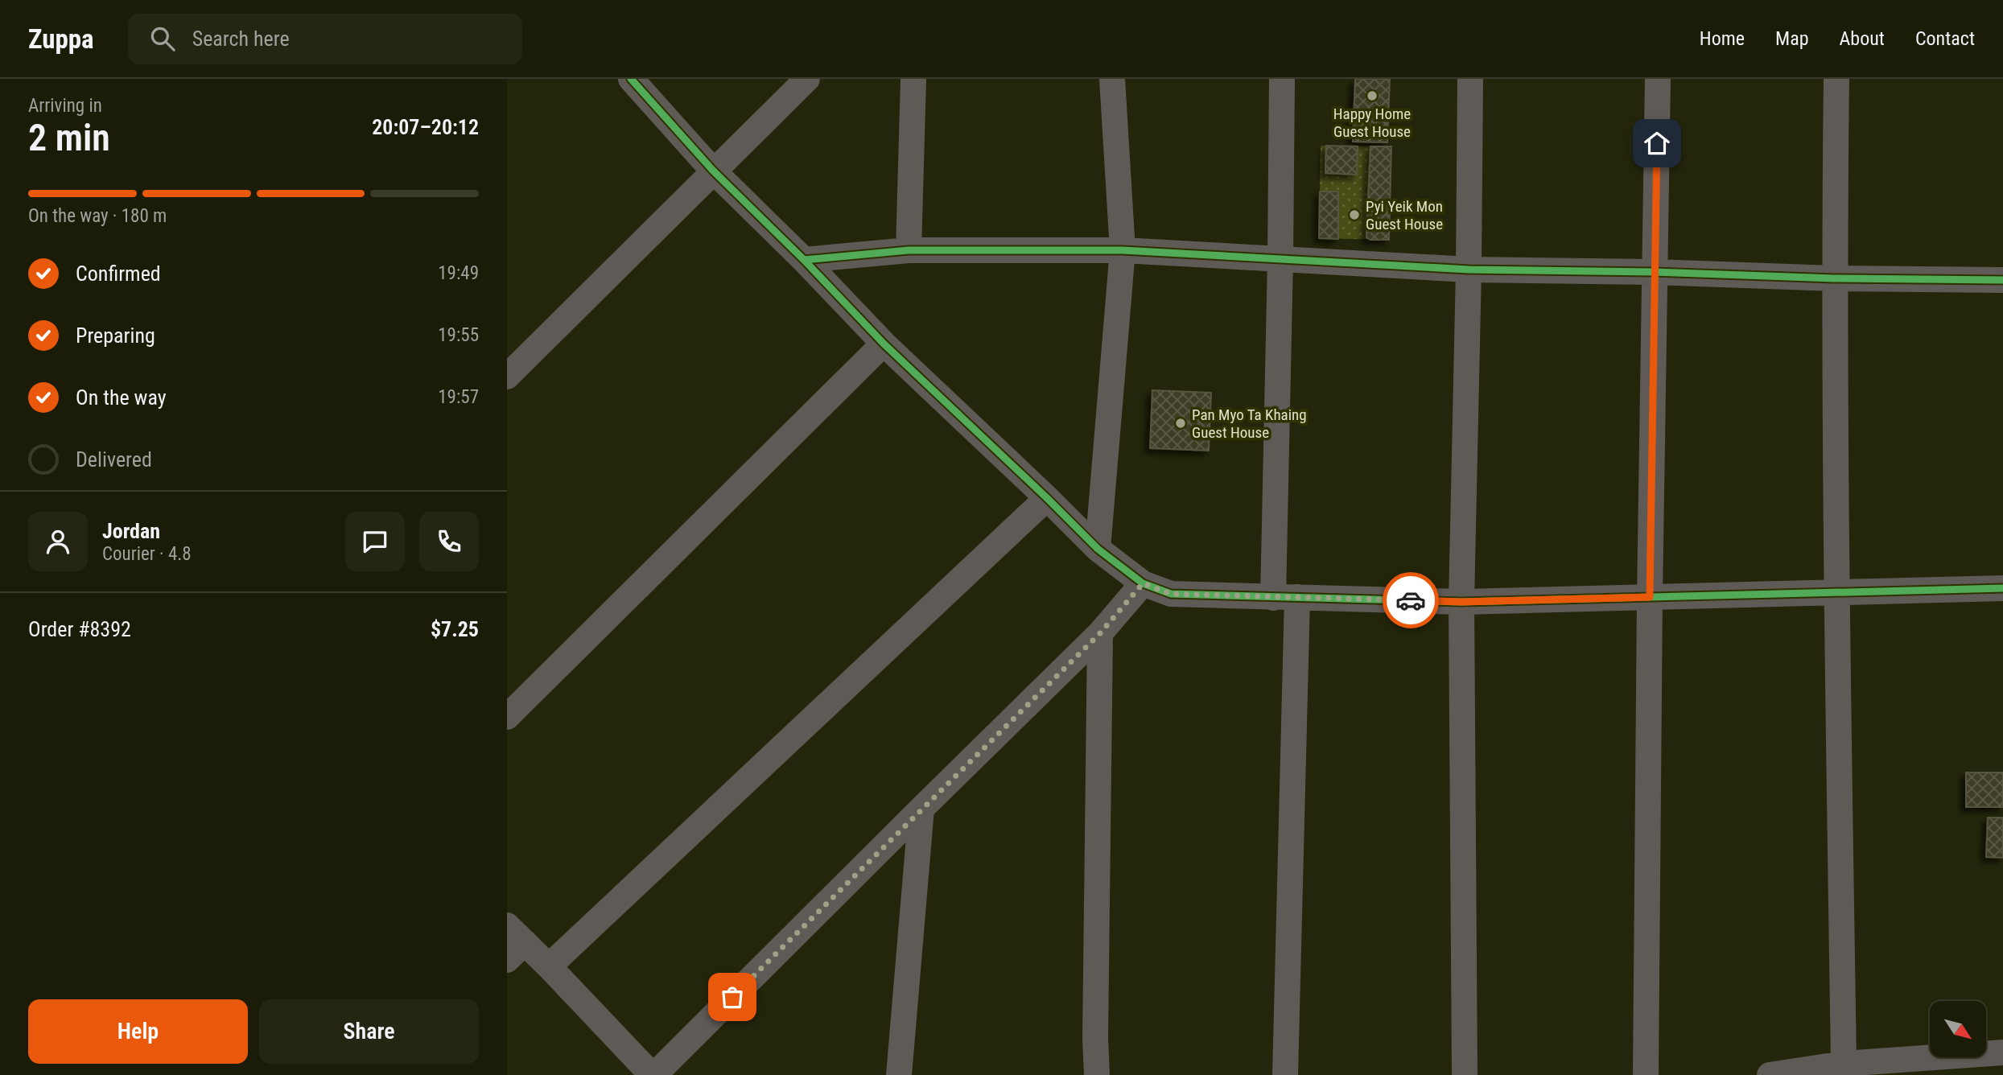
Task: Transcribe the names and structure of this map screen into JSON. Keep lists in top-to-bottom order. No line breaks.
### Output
{"places":["Happy Home Guest House","Pyi Yeik Mon Guest House","Pan Myo Ta Khaing Guest House"],"north":"bottom right","page":{"header":"Zuppa","search":"Search here","nav":["Home","Map","About","Contact"],"heading":["2 min","Arriving in","20:07–20:12"],"panel":["Jordan","Courier · 4.8","Order #8392","$7.25"],"bar":"On the way · 180 m","list":[["Confirmed","19:49"],["Preparing","19:55"],["On the way","19:57"],"Delivered"],"buttons":["Help","Share"]}}
